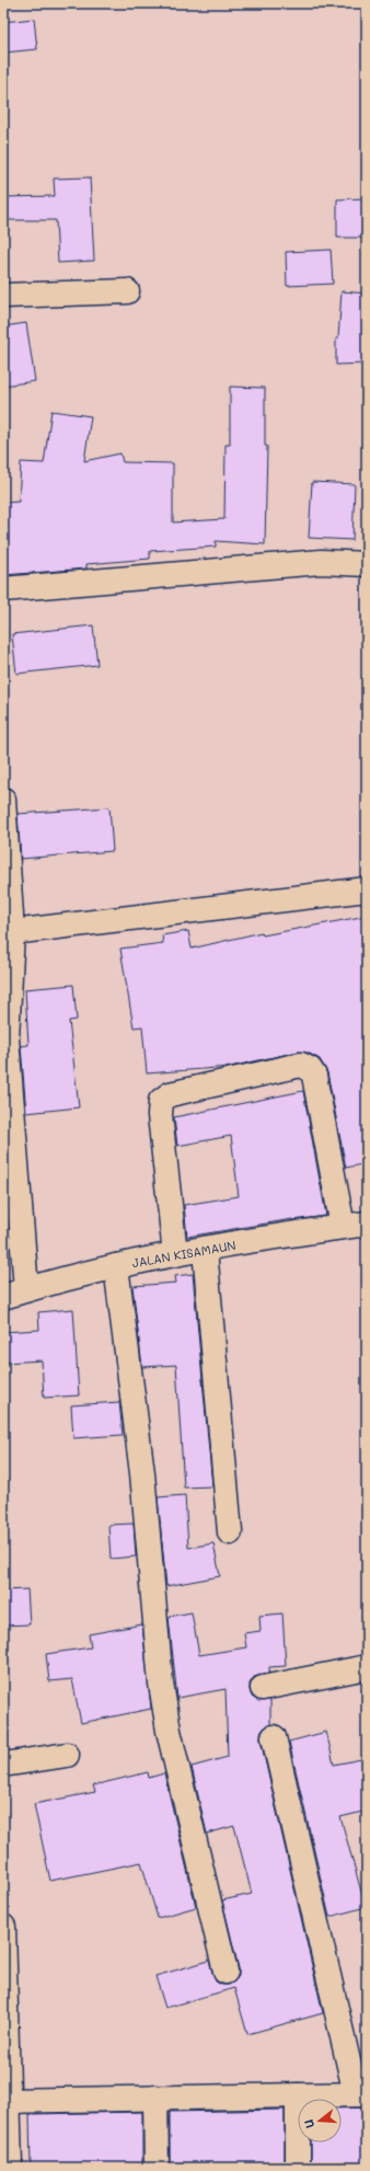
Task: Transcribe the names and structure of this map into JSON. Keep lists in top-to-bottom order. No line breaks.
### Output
{"streets":{"street":["JALAN KISAMAUN"]},"north":"left"}
